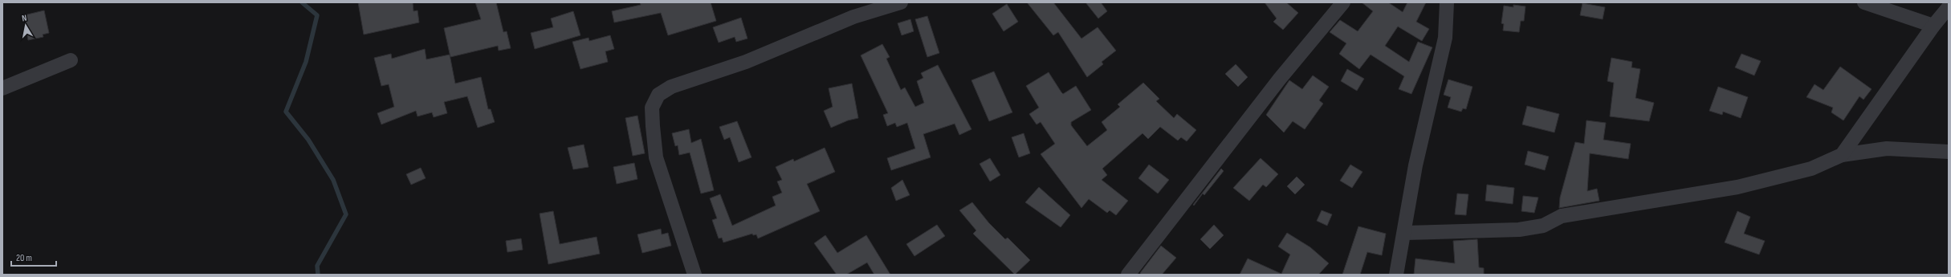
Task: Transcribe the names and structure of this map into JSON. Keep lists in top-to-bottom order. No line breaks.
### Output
{"scale_bar":"20 m","north":"top"}
